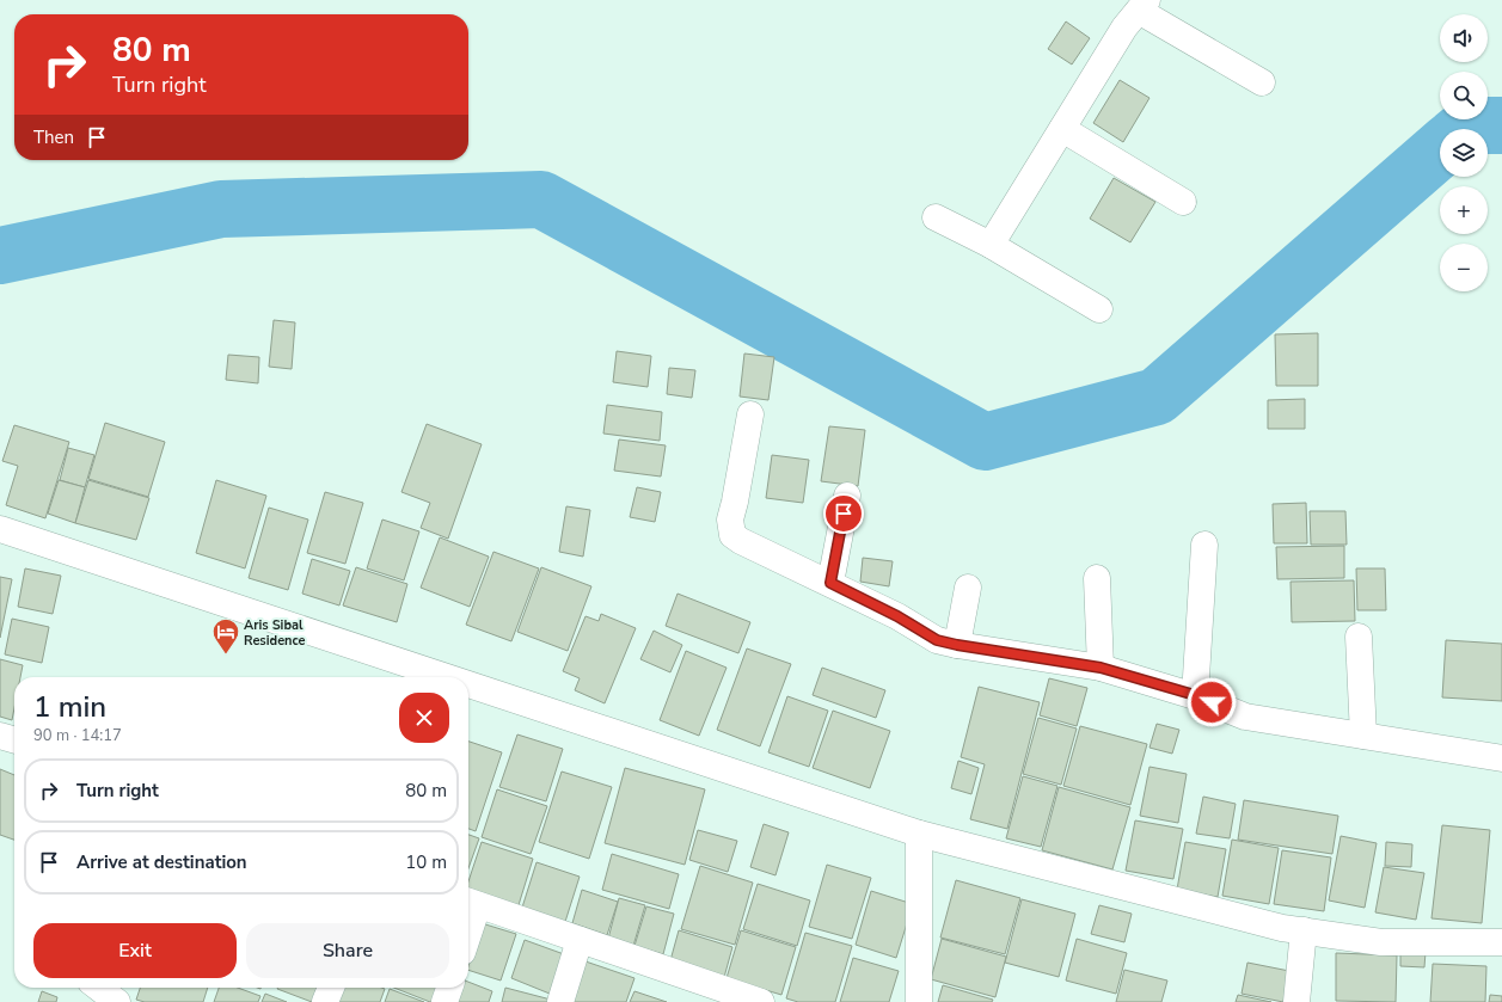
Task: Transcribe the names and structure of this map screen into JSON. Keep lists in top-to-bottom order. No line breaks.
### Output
{"places":{"hotel":["Aris Sibal Residence"]},"page":{"map_buttons":["+","−"],"turn":["80 m","Turn right"],"then":"Then","heading":["1 min","90 m · 14:17"],"list":[{"name":"Turn right","value":"80 m"},{"name":"Arrive at destination","value":"10 m"}],"buttons":["Exit","Share"]}}
